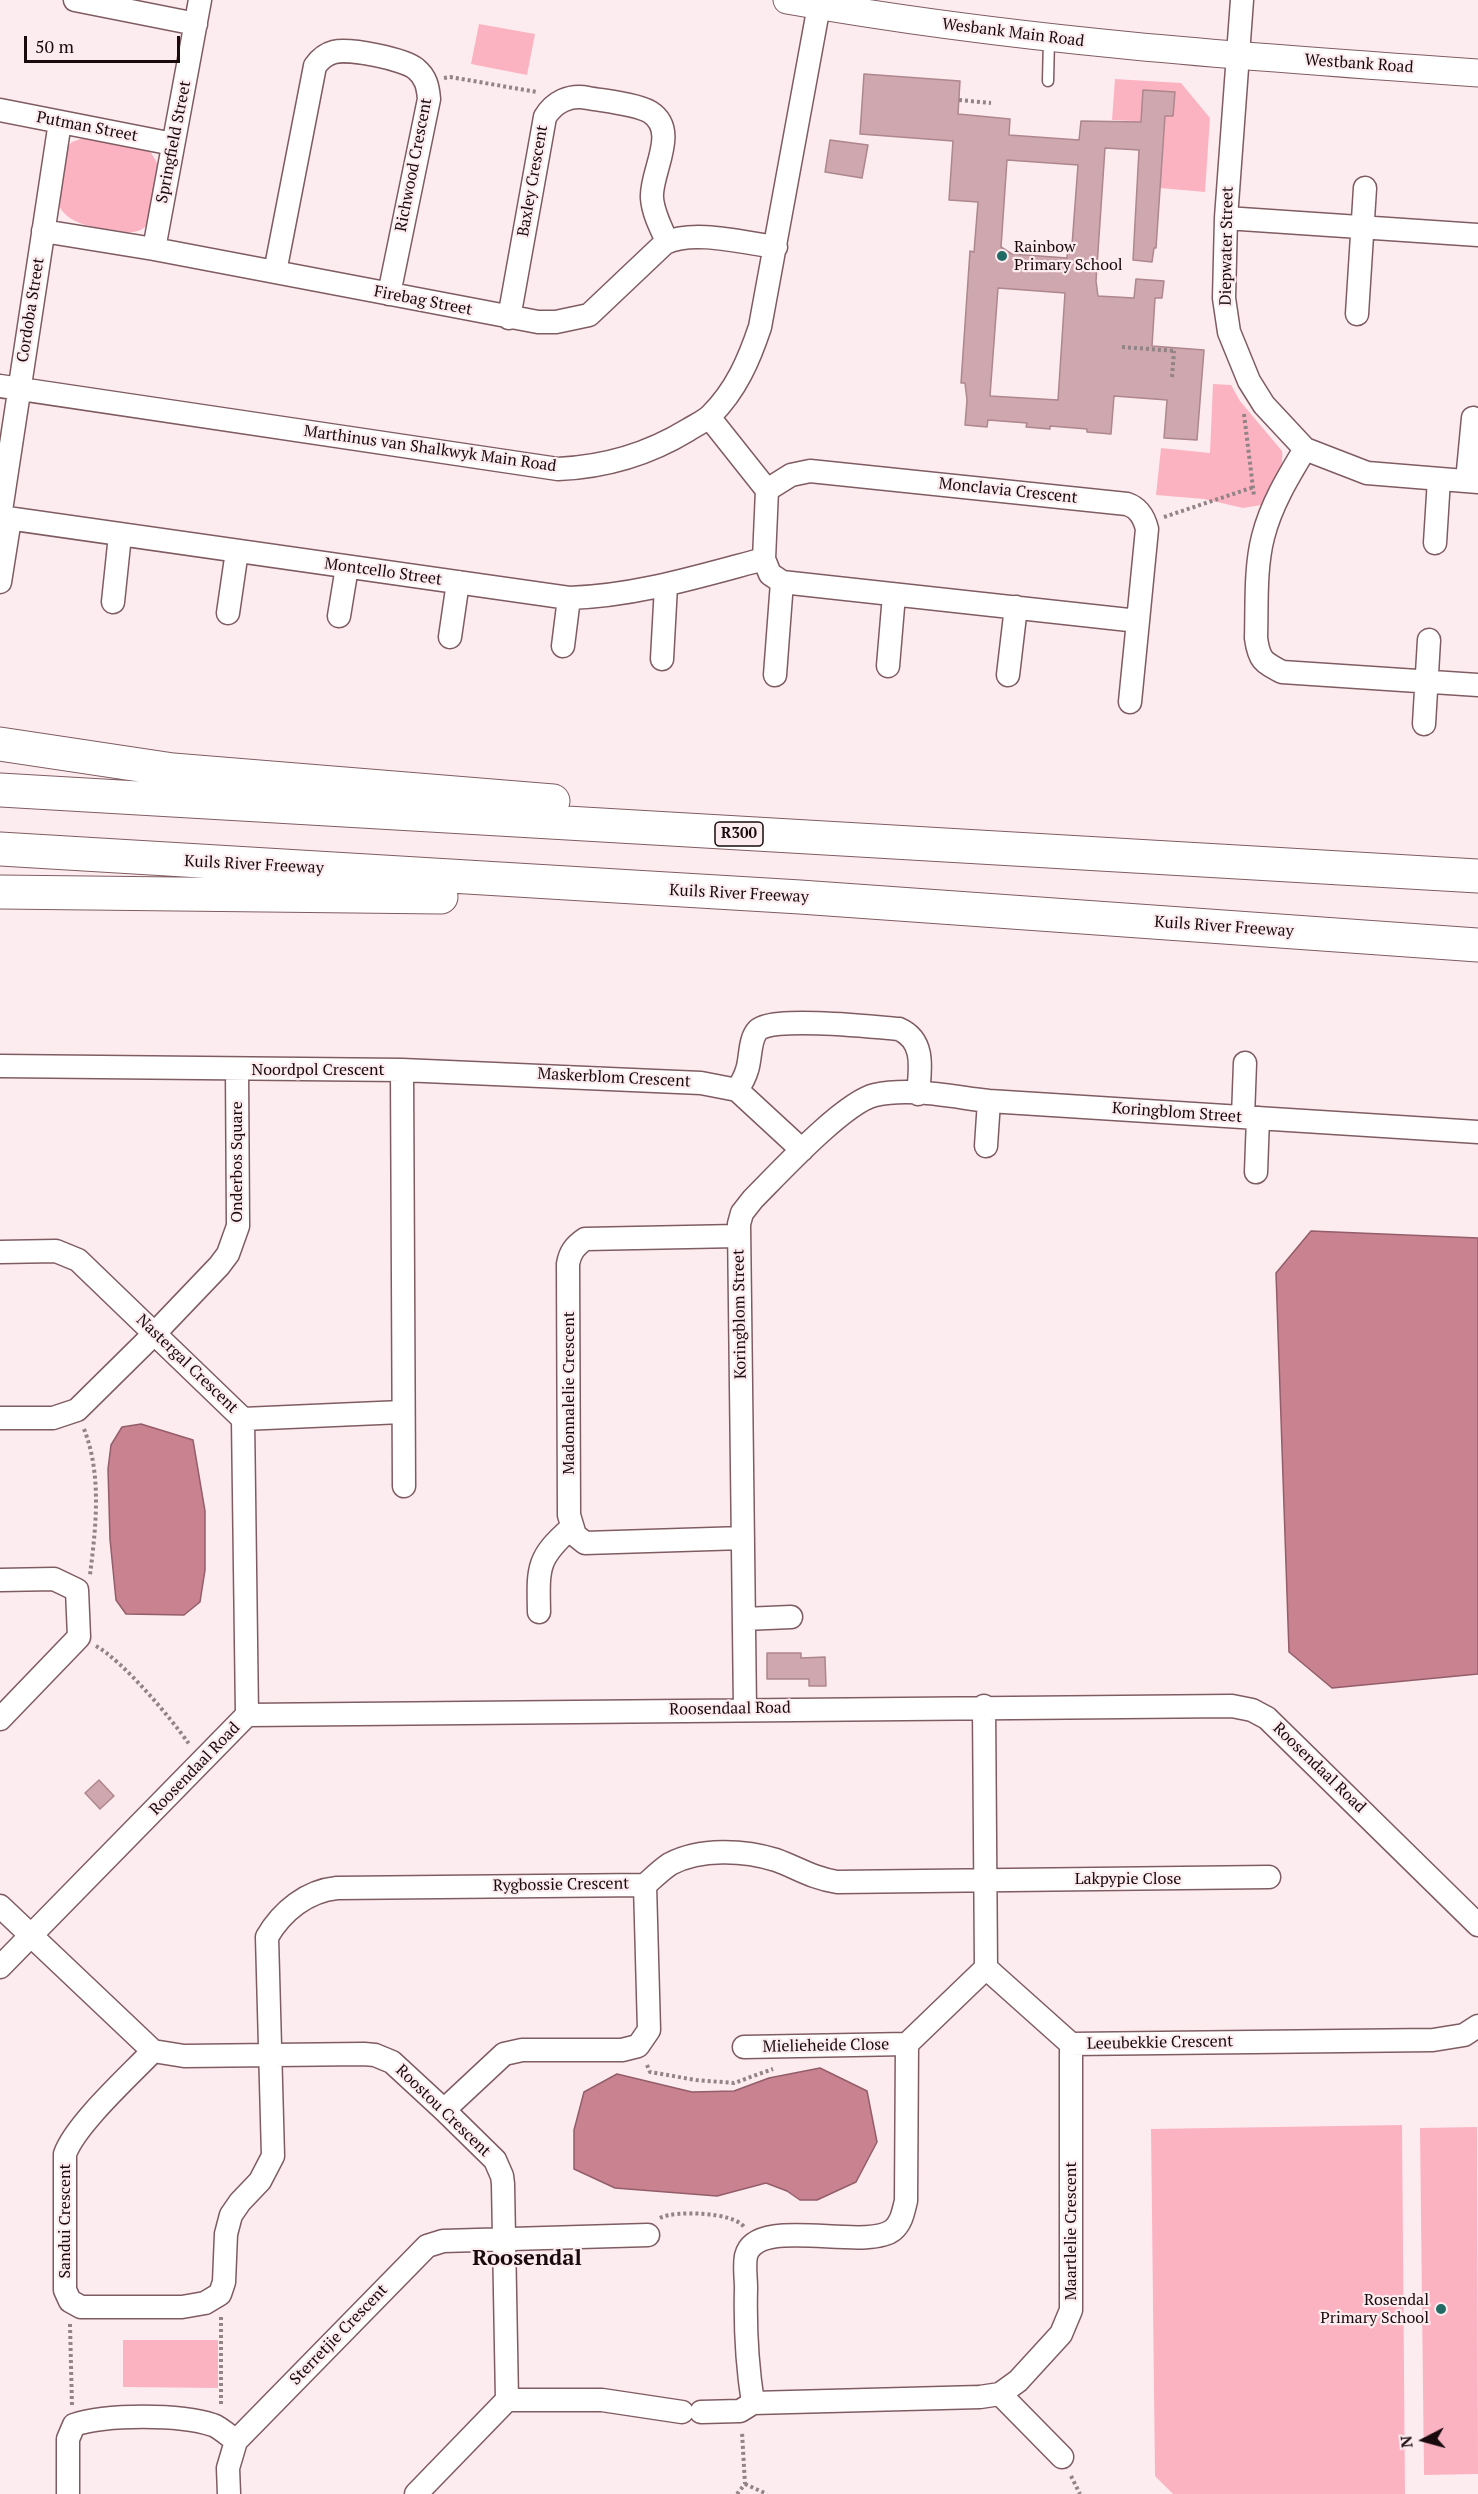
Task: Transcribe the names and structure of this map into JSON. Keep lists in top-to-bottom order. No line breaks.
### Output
{"streets":{"highway":["R300","Kuils River Freeway"],"street":["Wesbank Main Road","Westbank Road","Putman Street","Springfield Street","Richwood Crescent","Baxley Crescent","Diepwater Street","Firebag Street","Cordoba Street","Marthinus van Shalkwyk Main Road","Monclavia Crescent","Montcello Street","Noordpol Crescent","Maskerblom Crescent","Koringblom Street","Onderbos Square","Nastergal Crescent","Madonnalelie Crescent","Roosendaal Road","Lakpypie Close","Rygbossie Crescent","Leeubekkie Crescent","Mielieheide Close","Roostou Crescent","Sandui Crescent","Maartlelie Crescent","Sterretjie Crescent"]},"crossings":[["Wesbank Main Road","Westbank Road"],["Wesbank Main Road","Diepwater Street"],["Wesbank Main Road","Marthinus van Shalkwyk Main Road"],["Westbank Road","Diepwater Street"],["Putman Street","Springfield Street"],["Putman Street","Cordoba Street"],["Springfield Street","Firebag Street"],["Richwood Crescent","Firebag Street"],["Baxley Crescent","Firebag Street"],["Firebag Street","Cordoba Street"],["Cordoba Street","Marthinus van Shalkwyk Main Road"],["Cordoba Street","Montcello Street"],["Noordpol Crescent","Maskerblom Crescent"],["Noordpol Crescent","Onderbos Square"],["Koringblom Street","Madonnalelie Crescent"],["Koringblom Street","Roosendaal Road"],["Onderbos Square","Nastergal Crescent"],["Nastergal Crescent","Roosendaal Road"],["Lakpypie Close","Rygbossie Crescent"],["Rygbossie Crescent","Roostou Crescent"],["Leeubekkie Crescent","Maartlelie Crescent"],["Roostou Crescent","Sandui Crescent"],["Roostou Crescent","Sterretjie Crescent"]],"districts":["Roosendal"],"places":["Rainbow Primary School","Rosendal Primary School"],"scale_bar":"50 m","north":"left"}
